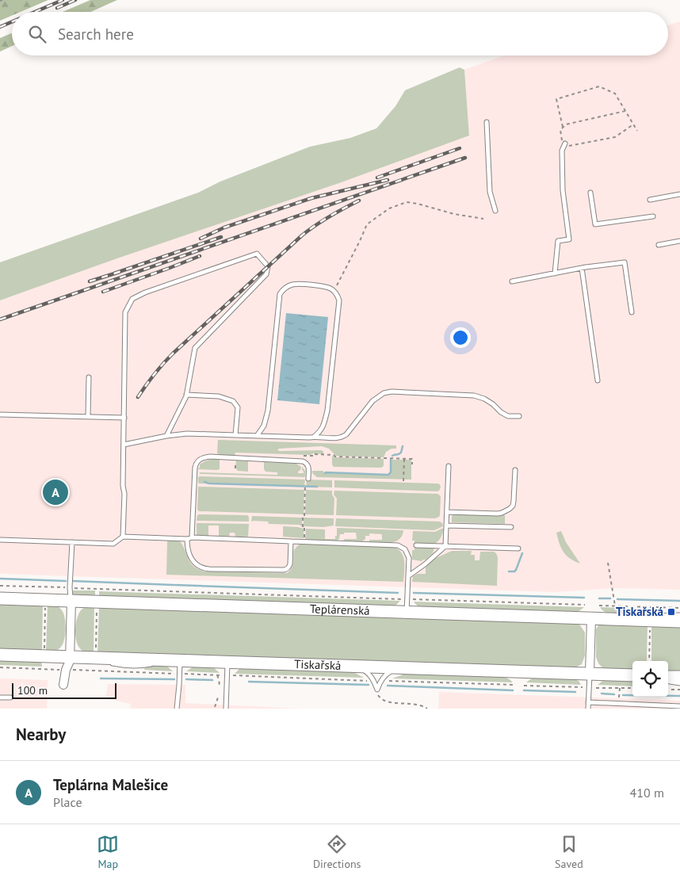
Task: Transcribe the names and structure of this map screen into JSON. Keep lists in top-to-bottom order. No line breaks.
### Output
{"streets":{"street":["Teplárenská","Tiskařská"]},"places":{"transit":["Tiskařská"]},"scale_bar":"100 m","page":{"search":"Search here","pins":"A","scale":"100 m","heading":"Nearby","list":[{"mark":"A","name":"Teplárna Malešice","note":"Place","value":"410 m"}],"nav":["Map","Directions","Saved"]}}
